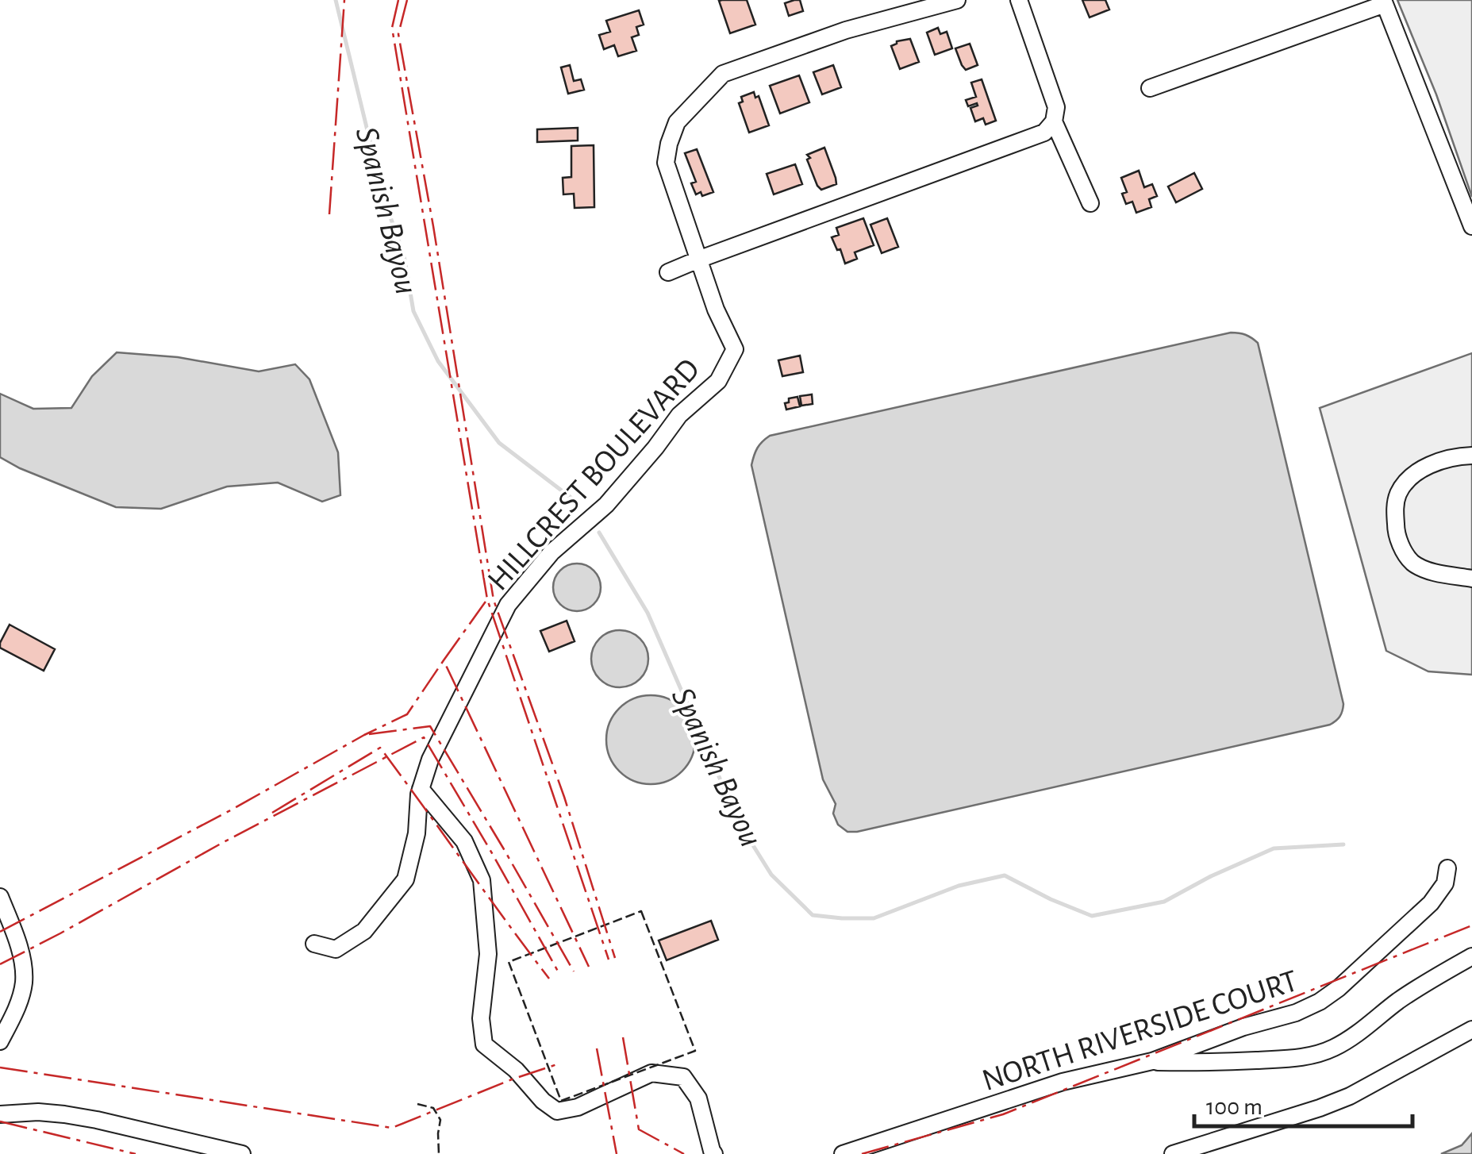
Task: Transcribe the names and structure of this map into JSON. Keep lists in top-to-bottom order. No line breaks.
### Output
{"streets":{"street":["HILLCREST BOULEVARD","NORTH RIVERSIDE COURT"]},"water":["Spanish Bayou"],"scale_bar":"100 m"}
